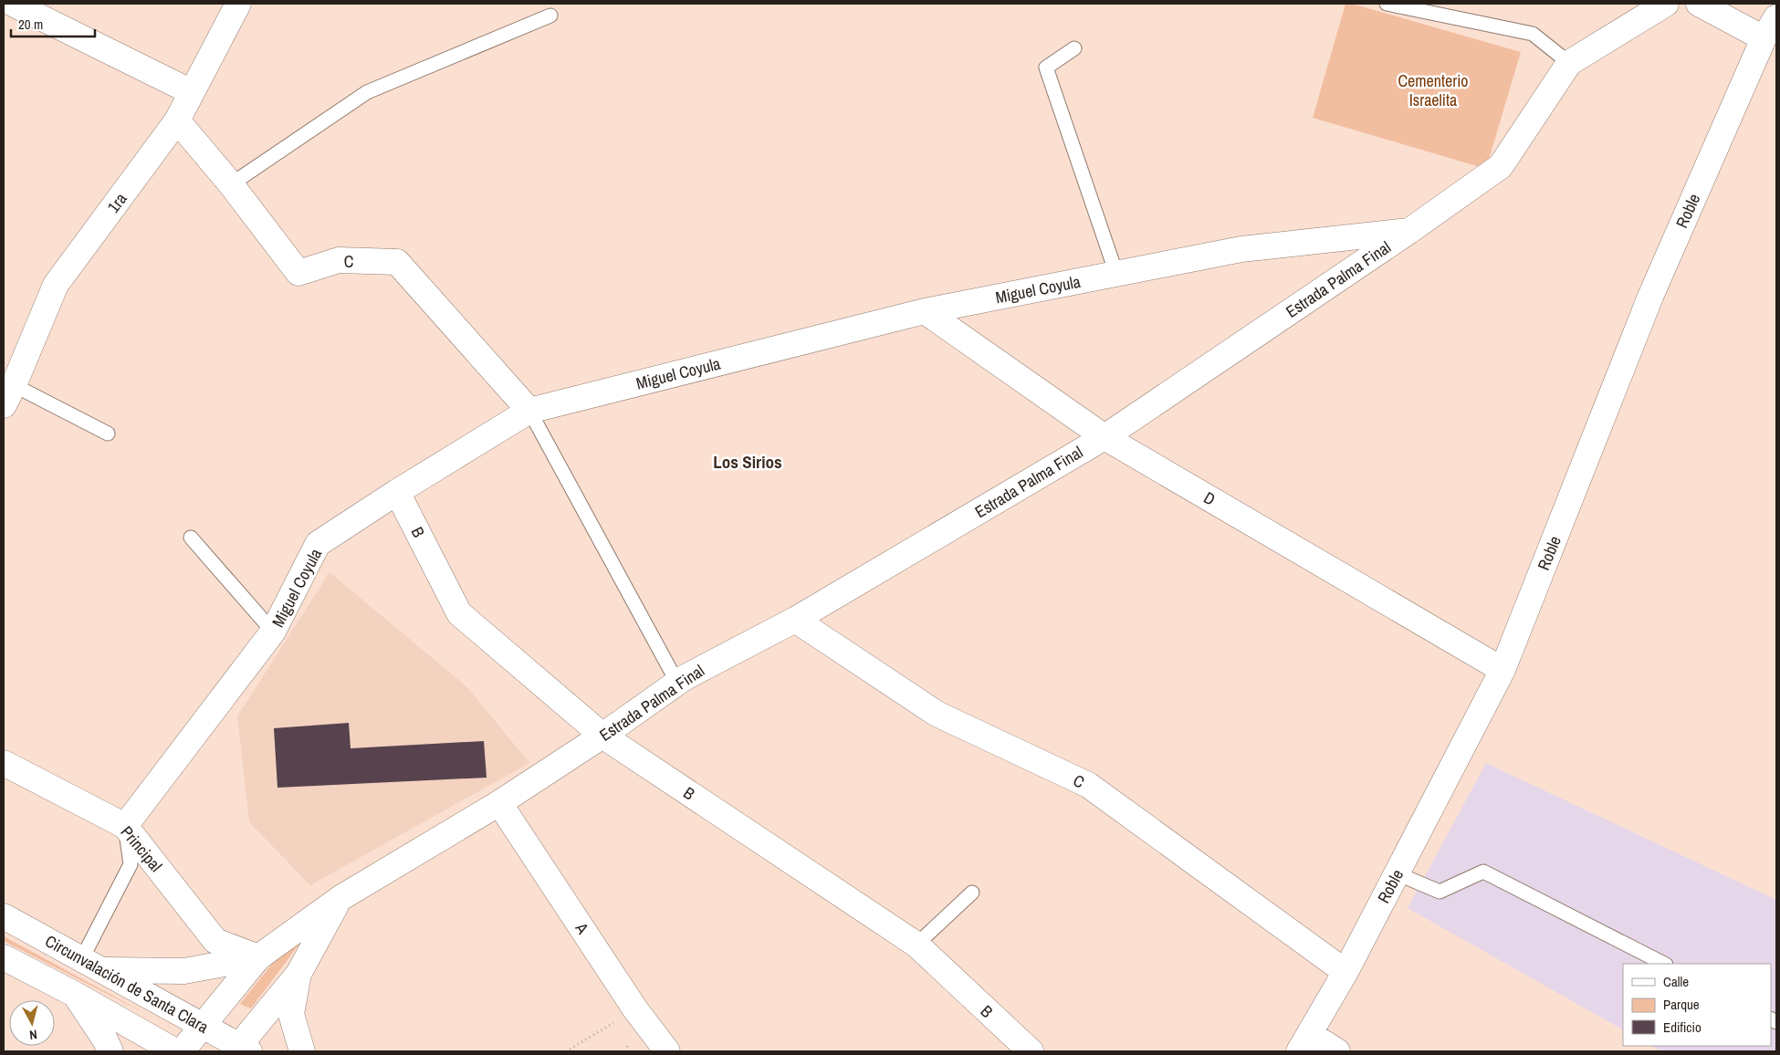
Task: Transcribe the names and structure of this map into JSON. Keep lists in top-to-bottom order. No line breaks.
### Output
{"streets":{"main road":["1ra","Roble","C","Estrada Palma Final","Miguel Coyula","D","B","Principal","A","Circunvalación de Santa Clara"]},"crossings":[["1ra","C"],["Roble","C"],["Roble","D"],["C","Estrada Palma Final"],["C","Miguel Coyula"],["Estrada Palma Final","Miguel Coyula"],["Estrada Palma Final","D"],["Estrada Palma Final","B"],["Estrada Palma Final","Principal"],["Estrada Palma Final","A"],["Miguel Coyula","D"],["Miguel Coyula","B"],["Miguel Coyula","Principal"]],"districts":["Los Sirios"],"parks":["Cementerio Israelita"],"legend":["Calle","Parque","Edificio"],"scale_bar":"20 m","north":"bottom"}
